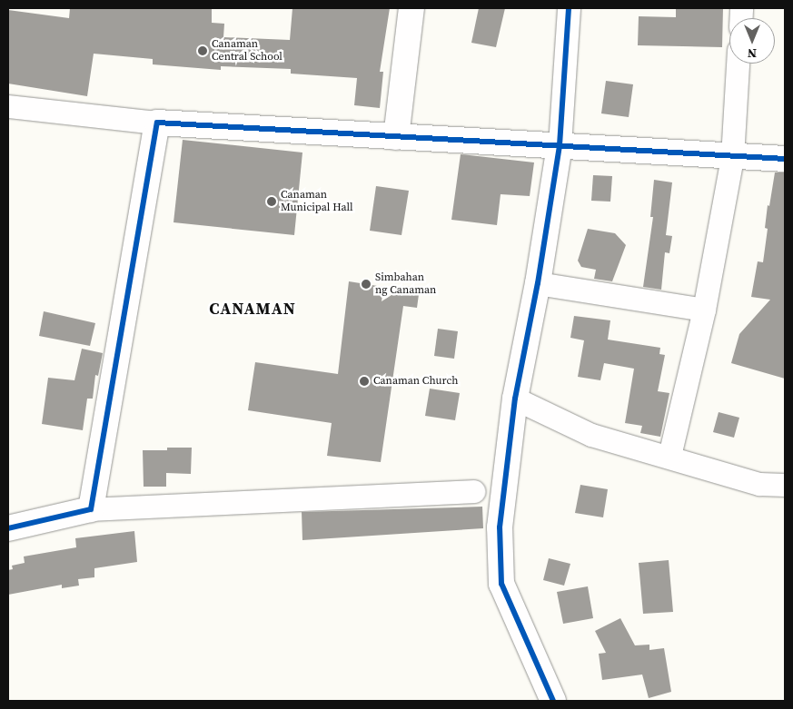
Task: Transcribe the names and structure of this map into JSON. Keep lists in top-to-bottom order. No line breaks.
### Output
{"districts":["CANAMAN"],"places":["Canaman Central School","Canaman Municipal Hall","Simbahan ng Canaman","Canaman Church"],"north":"bottom"}
